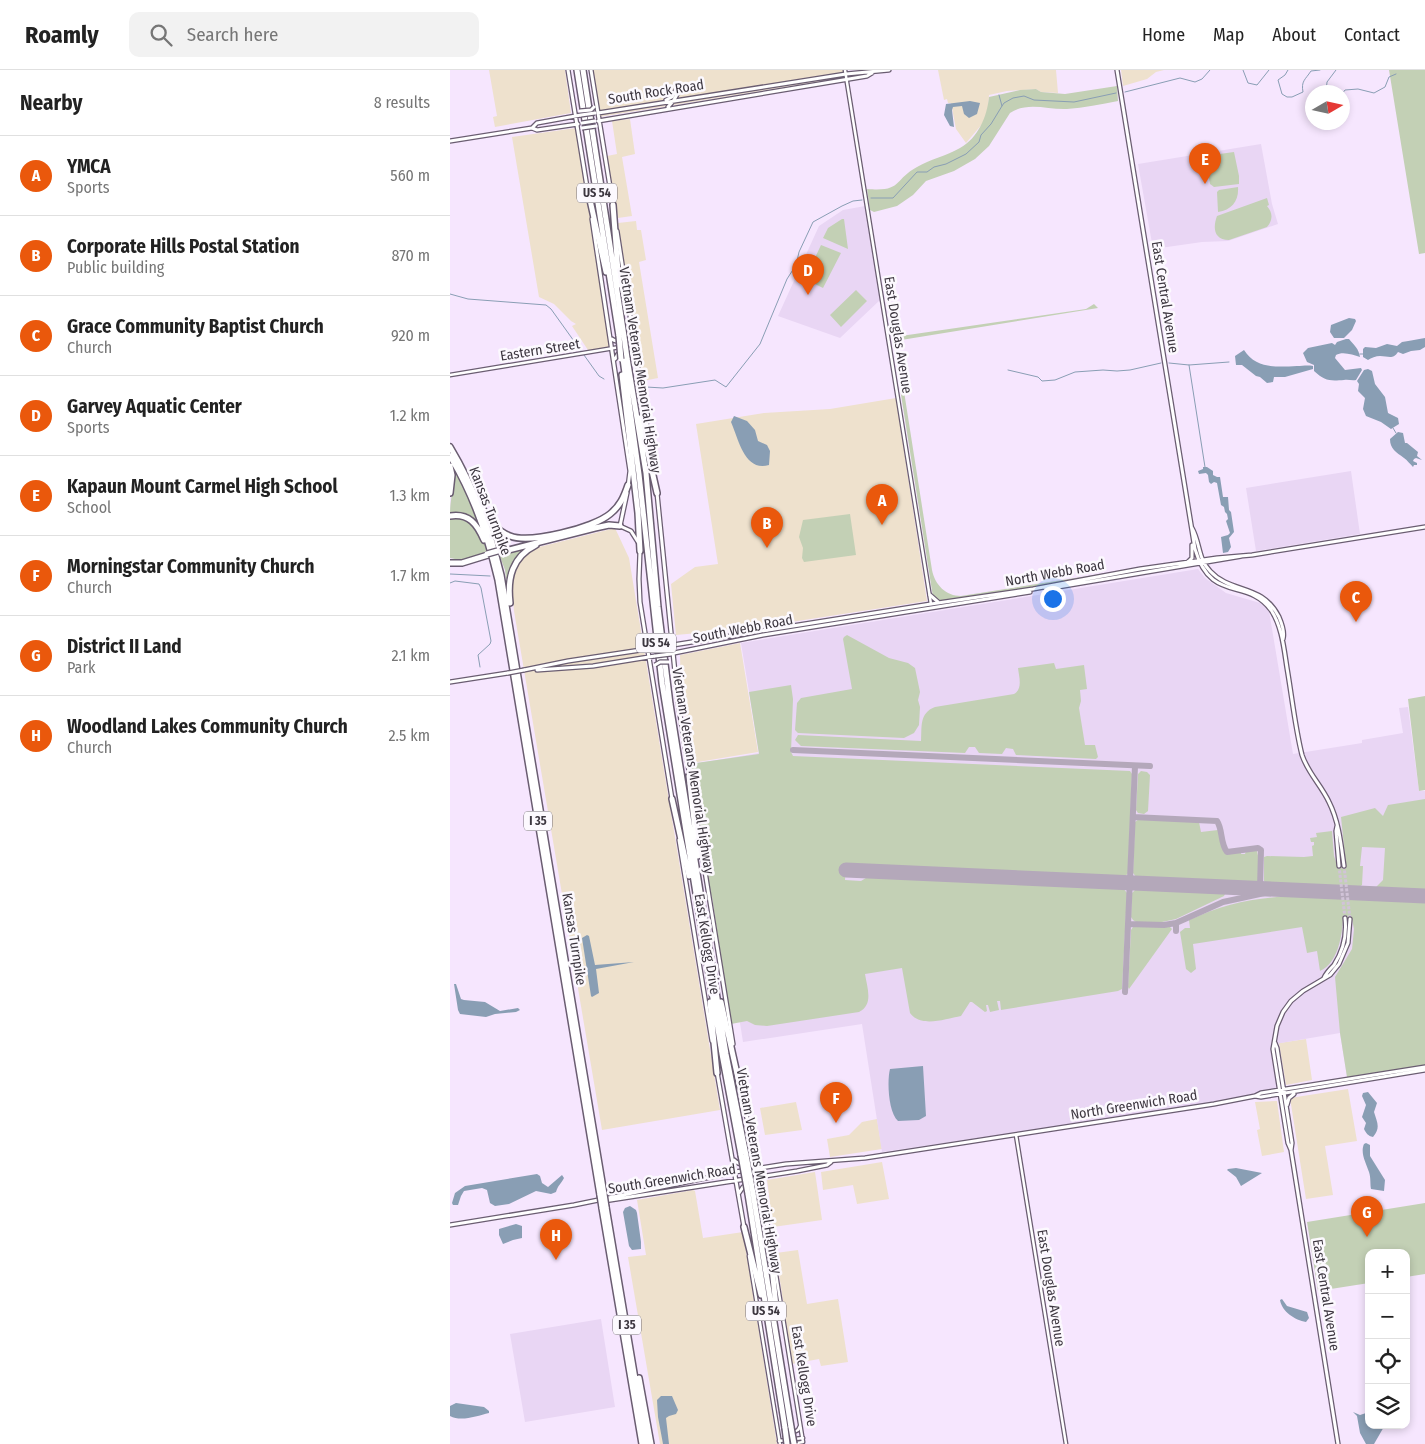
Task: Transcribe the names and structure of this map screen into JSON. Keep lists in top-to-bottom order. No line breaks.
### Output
{"streets":{"highway":["US 54","Vietnam Veterans Memorial Highway","Kansas Turnpike","I 35"],"main road":["South Rock Road","East Central Avenue","North Webb Road","South Webb Road","East Kellogg Drive","North Greenwich Road","South Greenwich Road"],"street":["East Douglas Avenue","Eastern Street"]},"crossings":[["South Rock Road","East Douglas Avenue"],["South Rock Road","Vietnam Veterans Memorial Highway"],["South Rock Road","East Kellogg Drive"],["East Central Avenue","North Webb Road"],["East Central Avenue","North Greenwich Road"],["East Douglas Avenue","North Webb Road"],["East Douglas Avenue","South Webb Road"],["East Douglas Avenue","North Greenwich Road"],["East Douglas Avenue","South Greenwich Road"],["Eastern Street","East Kellogg Drive"],["Vietnam Veterans Memorial Highway","East Kellogg Drive"],["North Webb Road","South Webb Road"],["South Webb Road","East Kellogg Drive"],["East Kellogg Drive","South Greenwich Road"],["North Greenwich Road","South Greenwich Road"]],"north":"right","page":{"header":"Roamly","search":"Search here","nav":["Home","Map","About","Contact"],"heading":["Nearby","8 results"],"list":[{"mark":"A","name":"YMCA","note":"Sports","value":"560 m"},{"mark":"B","name":"Corporate Hills Postal Station","note":"Public building","value":"870 m"},{"mark":"C","name":"Grace Community Baptist Church","note":"Church","value":"920 m"},{"mark":"D","name":"Garvey Aquatic Center","note":"Sports","value":"1.2 km"},{"mark":"E","name":"Kapaun Mount Carmel High School","note":"School","value":"1.3 km"},{"mark":"F","name":"Morningstar Community Church","note":"Church","value":"1.7 km"},{"mark":"G","name":"District II Land","note":"Park","value":"2.1 km"},{"mark":"H","name":"Woodland Lakes Community Church","note":"Church","value":"2.5 km"}],"pins":["E","D","A","B","C","F","G","H"],"map_buttons":["+","−"]}}
